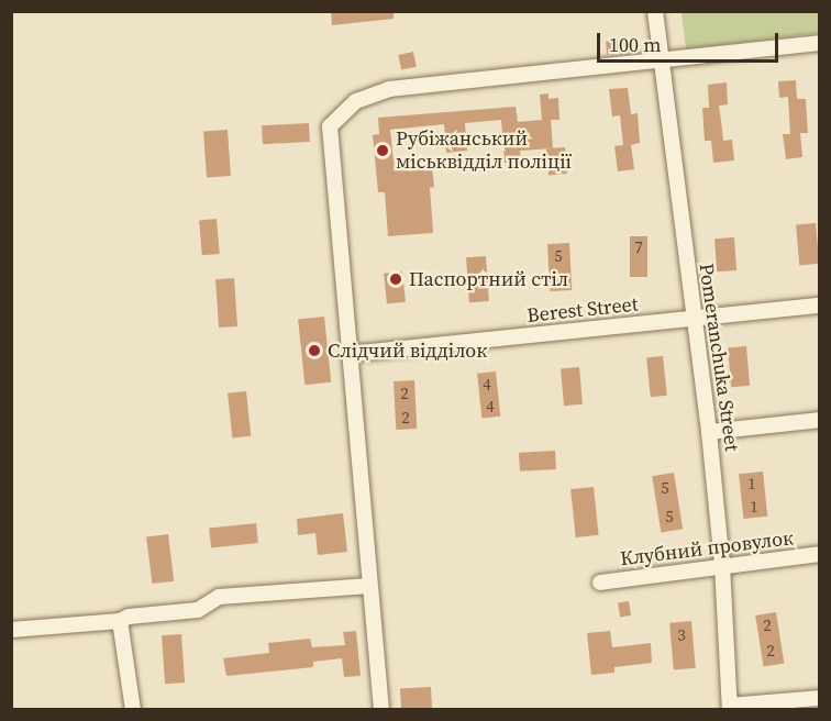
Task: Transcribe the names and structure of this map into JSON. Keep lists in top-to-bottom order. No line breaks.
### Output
{"streets":{"street":["Berest Street","Pomeranchuka Street","Клубний провулок"]},"crossings":[["Berest Street","Pomeranchuka Street"],["Pomeranchuka Street","Клубний провулок"]],"places":["Рубіжанський міськвідділ поліції","Паспортний стіл","Слідчий відділок"],"house_numbers":["7","5","4","2","4","2","1","5","1","5","2","3","2"],"scale_bar":"100 m"}
